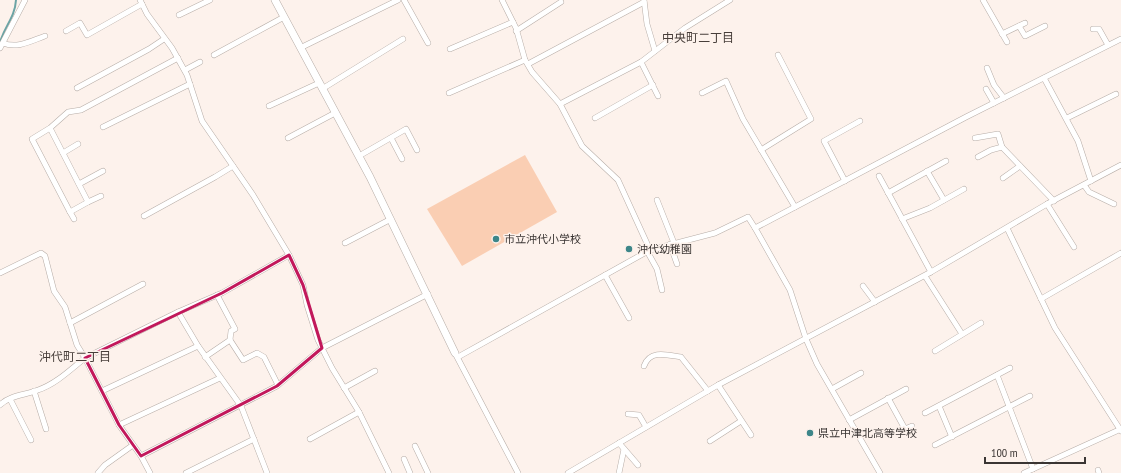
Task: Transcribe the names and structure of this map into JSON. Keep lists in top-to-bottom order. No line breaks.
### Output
{"districts":["中央町二丁目","沖代町二丁目"],"places":["市立沖代小学校","沖代幼稚園","県立中津北高等学校"],"scale_bar":"100 m"}
